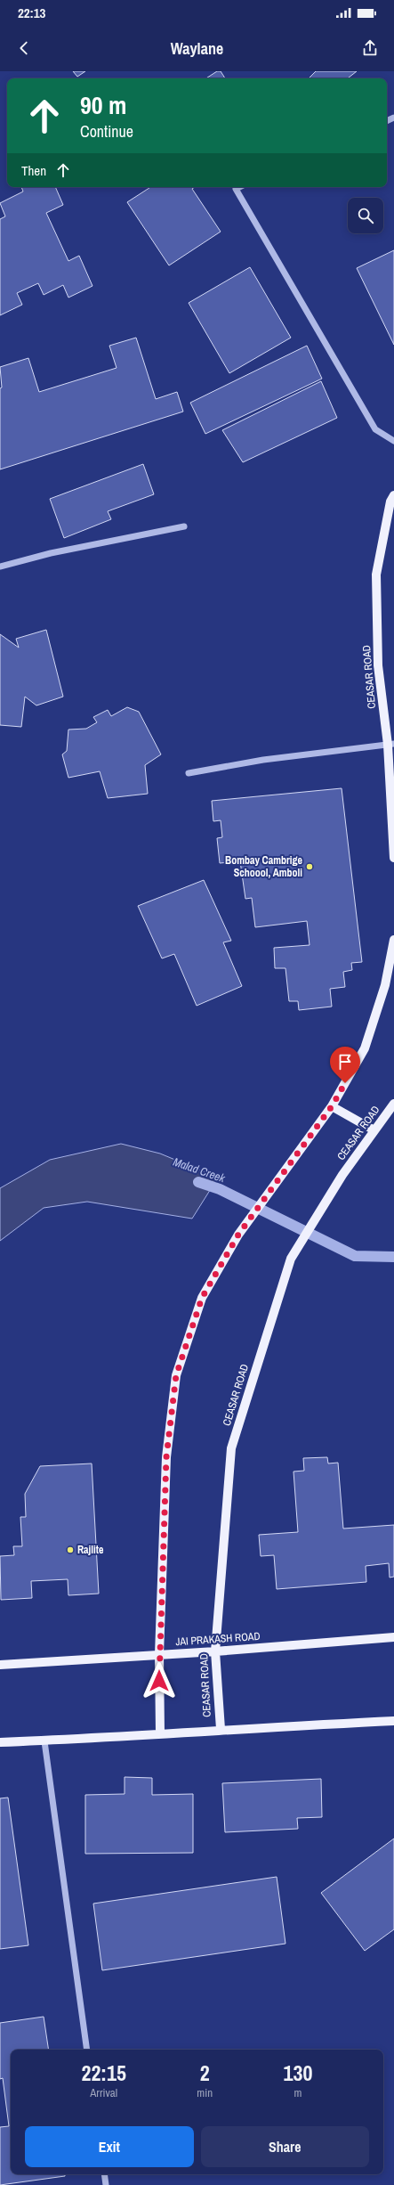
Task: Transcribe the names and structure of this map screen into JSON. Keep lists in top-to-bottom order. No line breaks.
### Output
{"streets":{"main road":["CEASAR ROAD","JAI PRAKASH ROAD"]},"crossings":[["CEASAR ROAD","JAI PRAKASH ROAD"]],"water":["Malad Creek"],"places":["Bombay Cambrige Schoool, Amboli","Rajlite"],"page":{"status":"22:13","header":"Waylane","turn":["90 m","Continue"],"then":"Then","eta":["22:15","Arrival","2","min","130","m"],"buttons":["Exit","Share"]}}
